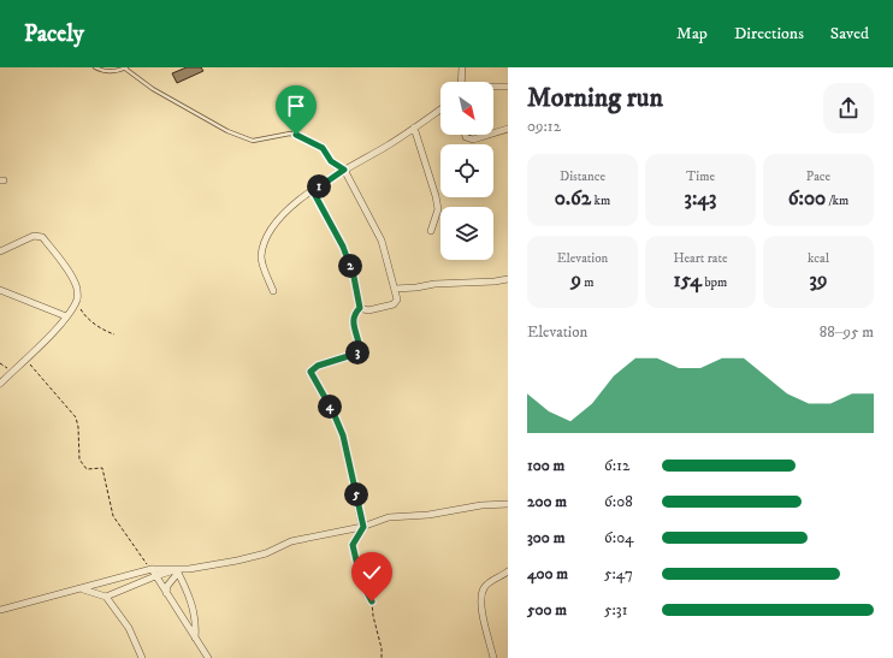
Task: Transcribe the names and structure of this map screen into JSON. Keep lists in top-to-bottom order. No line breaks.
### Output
{"north":"bottom right","page":{"header":"Pacely","nav":["Map","Directions","Saved"],"heading":["Morning run","09:12"],"stats":[["Distance","0.62 km"],["Time","3:43"],["Pace","6:00 /km"],["Elevation","9 m"],["Heart rate","154 bpm"],["kcal","39"]],"pins":["1","2","3","4","5"],"chart":["Elevation","88–95 m"],"list":[{"name":"100 m","note":"6:12"},{"name":"200 m","note":"6:08"},{"name":"300 m","note":"6:04"},{"name":"400 m","note":"5:47"},{"name":"500 m","note":"5:31"}]}}
